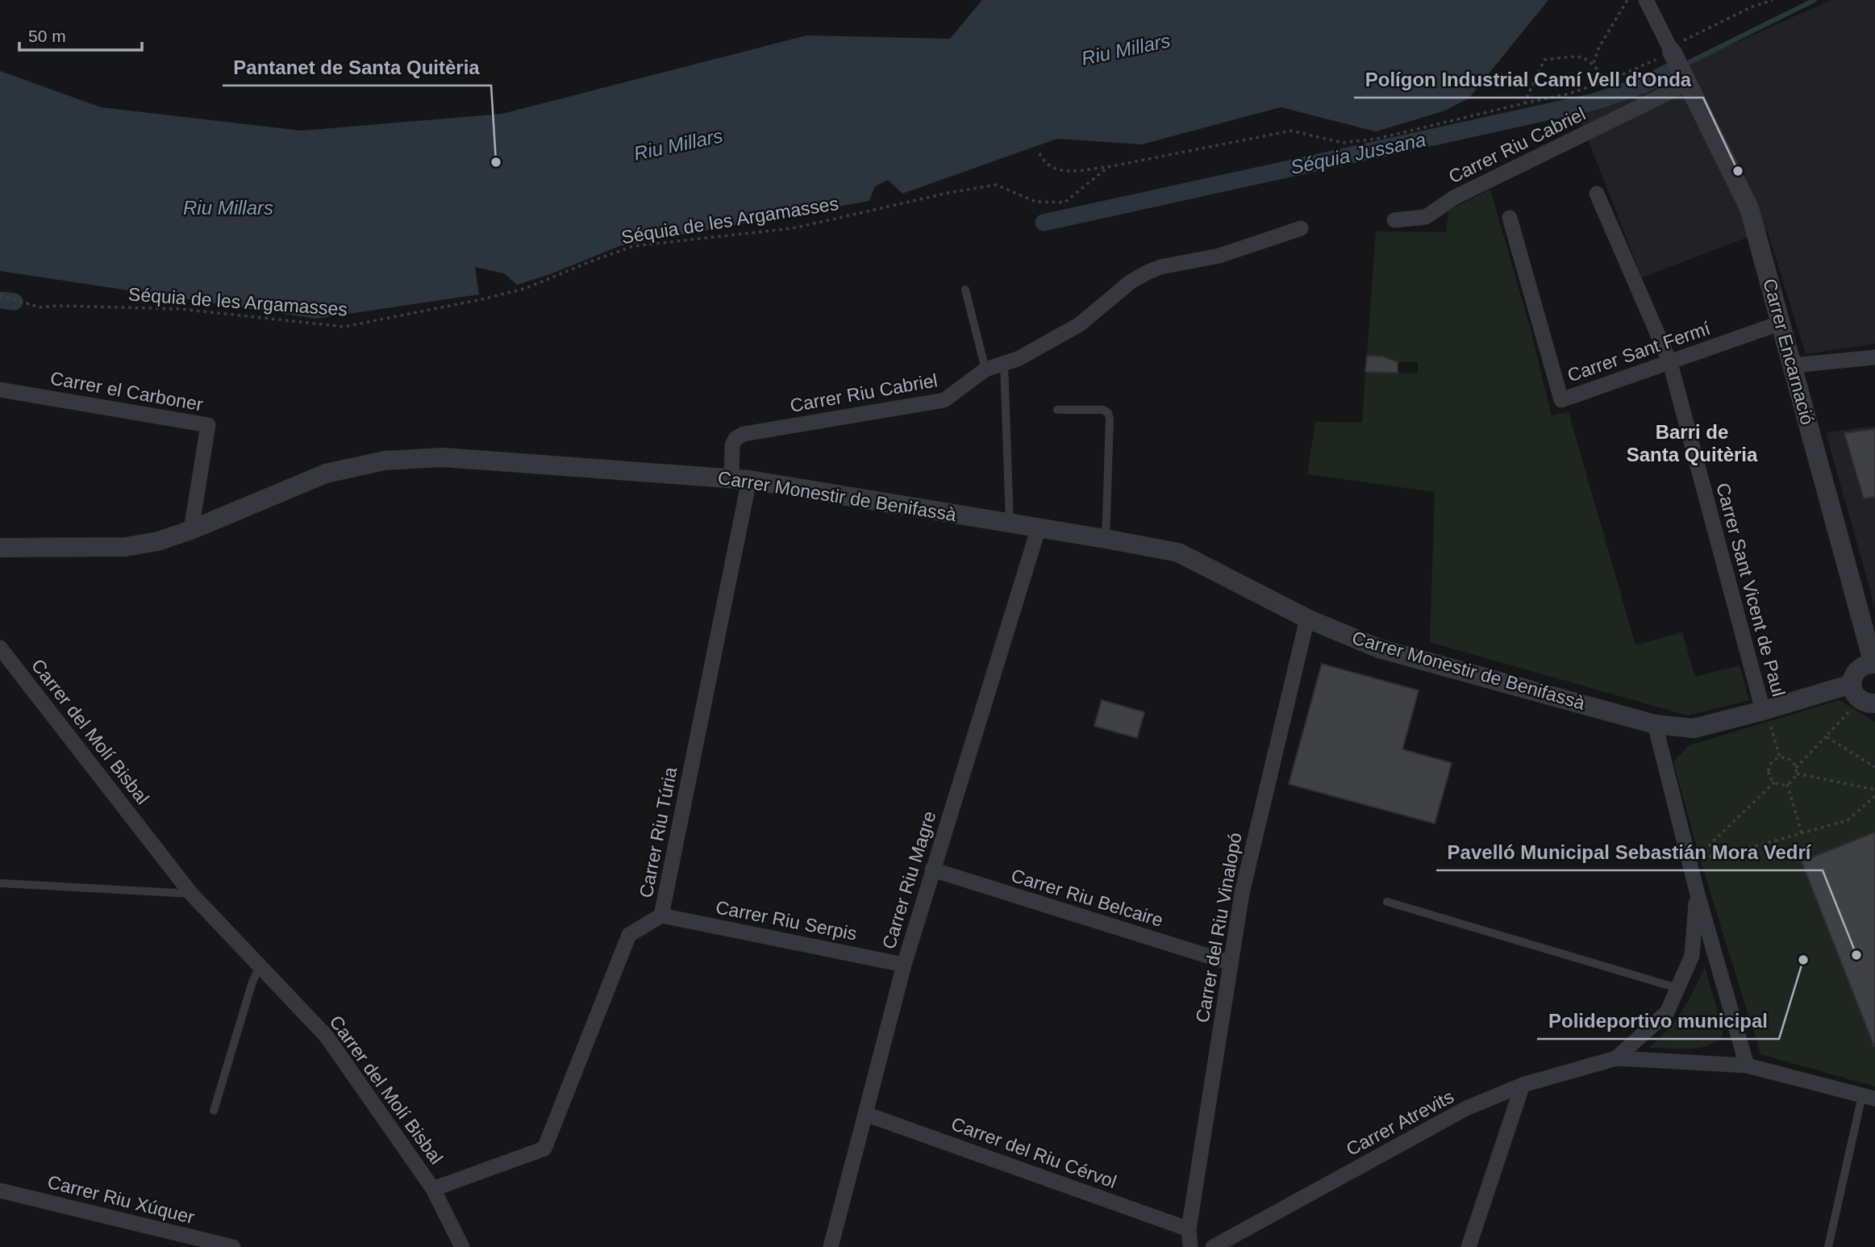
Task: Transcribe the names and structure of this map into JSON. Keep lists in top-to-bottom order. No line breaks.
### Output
{"streets":{"street":["Carrer Riu Cabriel","Carrer Sant Fermí","Carrer Encarnació","Carrer el Carboner","Carrer Monestir de Benifassà","Carrer Sant Vicent de Paul","Carrer del Molí Bisbal","Carrer Riu Túria","Carrer Riu Magre","Carrer Riu Belcaire","Carrer Riu Serpis","Carrer del Riu Vinalopó","Carrer Atrevits","Carrer del Riu Cérvol","Carrer Riu Xúquer"],"path":["Séquia de les Argamasses"]},"crossings":[["Carrer Riu Cabriel","Carrer Encarnació"],["Carrer Riu Cabriel","Carrer Monestir de Benifassà"],["Carrer Riu Cabriel","Carrer Riu Túria"],["Carrer Sant Fermí","Carrer Encarnació"],["Carrer Sant Fermí","Carrer Sant Vicent de Paul"],["Carrer el Carboner","Carrer Monestir de Benifassà"],["Carrer Monestir de Benifassà","Carrer Sant Vicent de Paul"],["Carrer Monestir de Benifassà","Carrer Riu Túria"],["Carrer Monestir de Benifassà","Carrer Riu Magre"],["Carrer Monestir de Benifassà","Carrer del Riu Vinalopó"],["Carrer del Molí Bisbal","Carrer Riu Túria"],["Carrer Riu Túria","Carrer Riu Serpis"],["Carrer Riu Magre","Carrer Riu Belcaire"],["Carrer Riu Magre","Carrer Riu Serpis"],["Carrer Riu Magre","Carrer del Riu Cérvol"],["Carrer Riu Belcaire","Carrer del Riu Vinalopó"],["Carrer del Riu Vinalopó","Carrer del Riu Cérvol"]],"districts":["Barri de Santa Quitèria"],"water":["Riu Millars","Séquia Jussana"],"places":["Pantanet de Santa Quitèria","Polígon Industrial Camí Vell d'Onda","Pavelló Municipal Sebastián Mora Vedrí","Polideportivo municipal"],"scale_bar":"50 m"}
